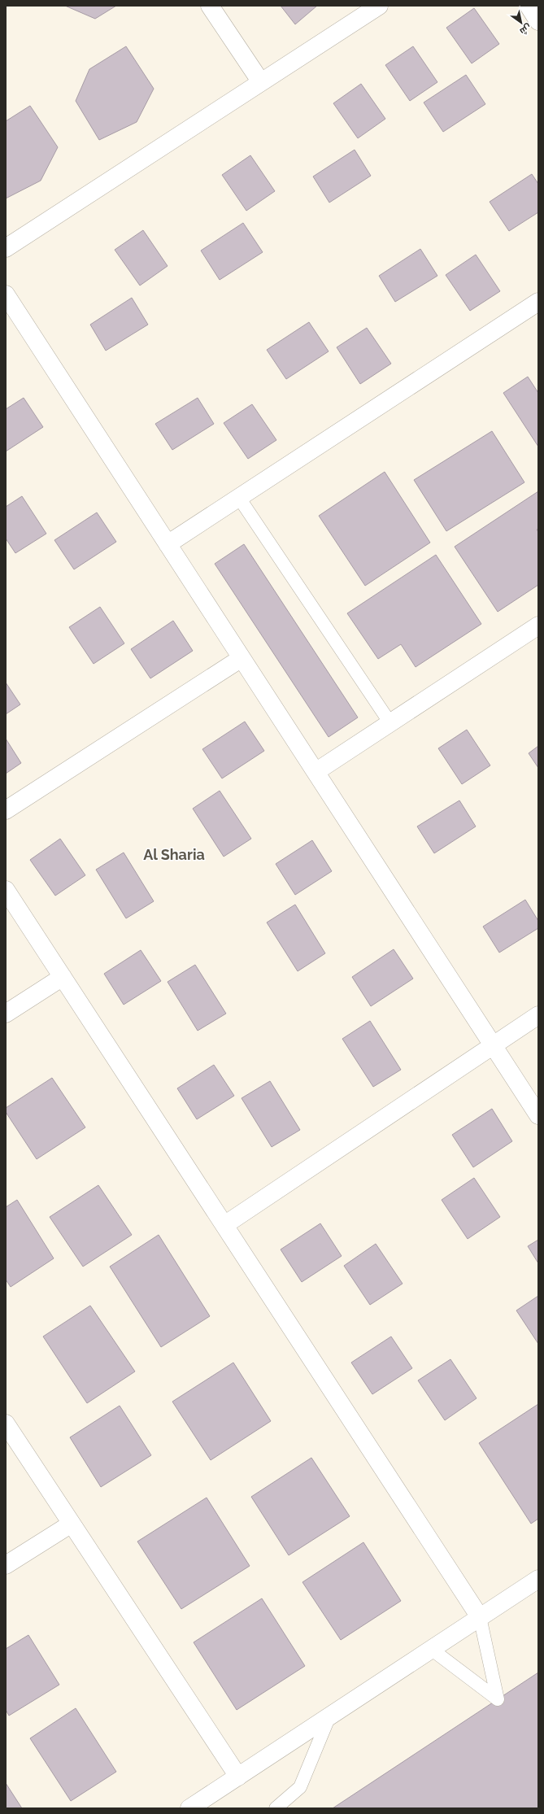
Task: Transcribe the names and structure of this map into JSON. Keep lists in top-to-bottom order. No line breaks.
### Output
{"districts":["Al Sharia"],"north":"bottom right"}
